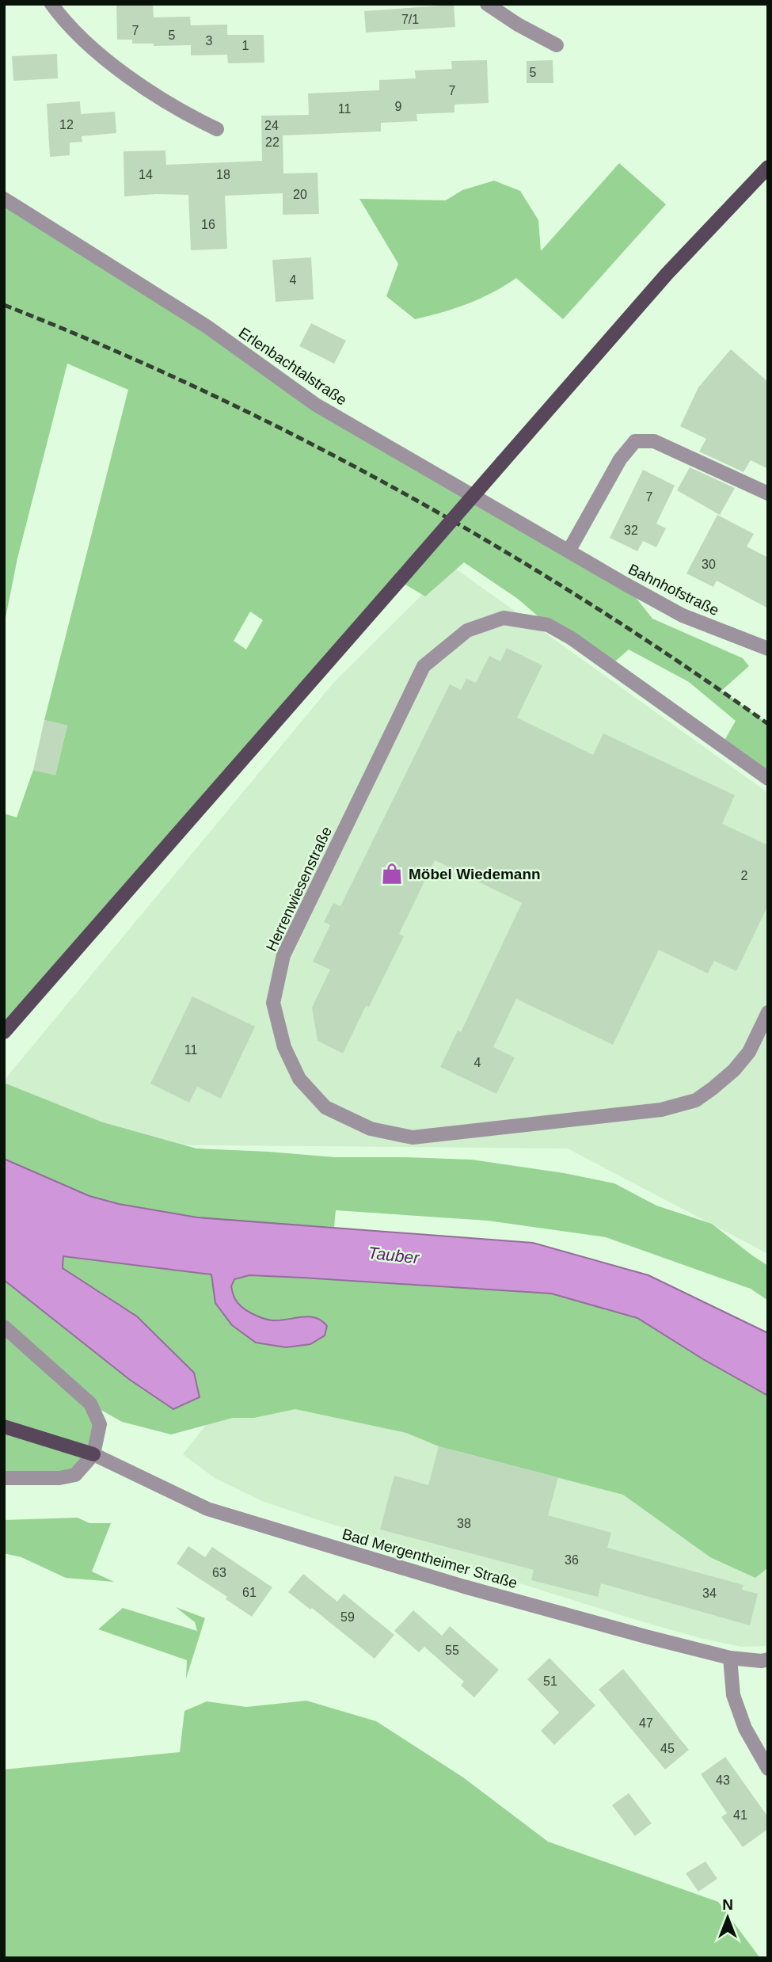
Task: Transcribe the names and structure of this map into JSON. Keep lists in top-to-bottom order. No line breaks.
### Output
{"streets":{"street":["Erlenbachtalstraße","Bahnhofstraße","Herrenwiesenstraße","Bad Mergentheimer Straße"]},"crossings":[["Erlenbachtalstraße","Bahnhofstraße"]],"water":["Tauber"],"places":{"shop":["Möbel Wiedemann"]},"house_numbers":["7/1","7","5","3","1","5","7","9","11","12","24","22","14","18","20","16","4","7","32","30","2","11","4","38","36","63","61","34","59","55","51","47","45","43","41"],"north":"top"}
